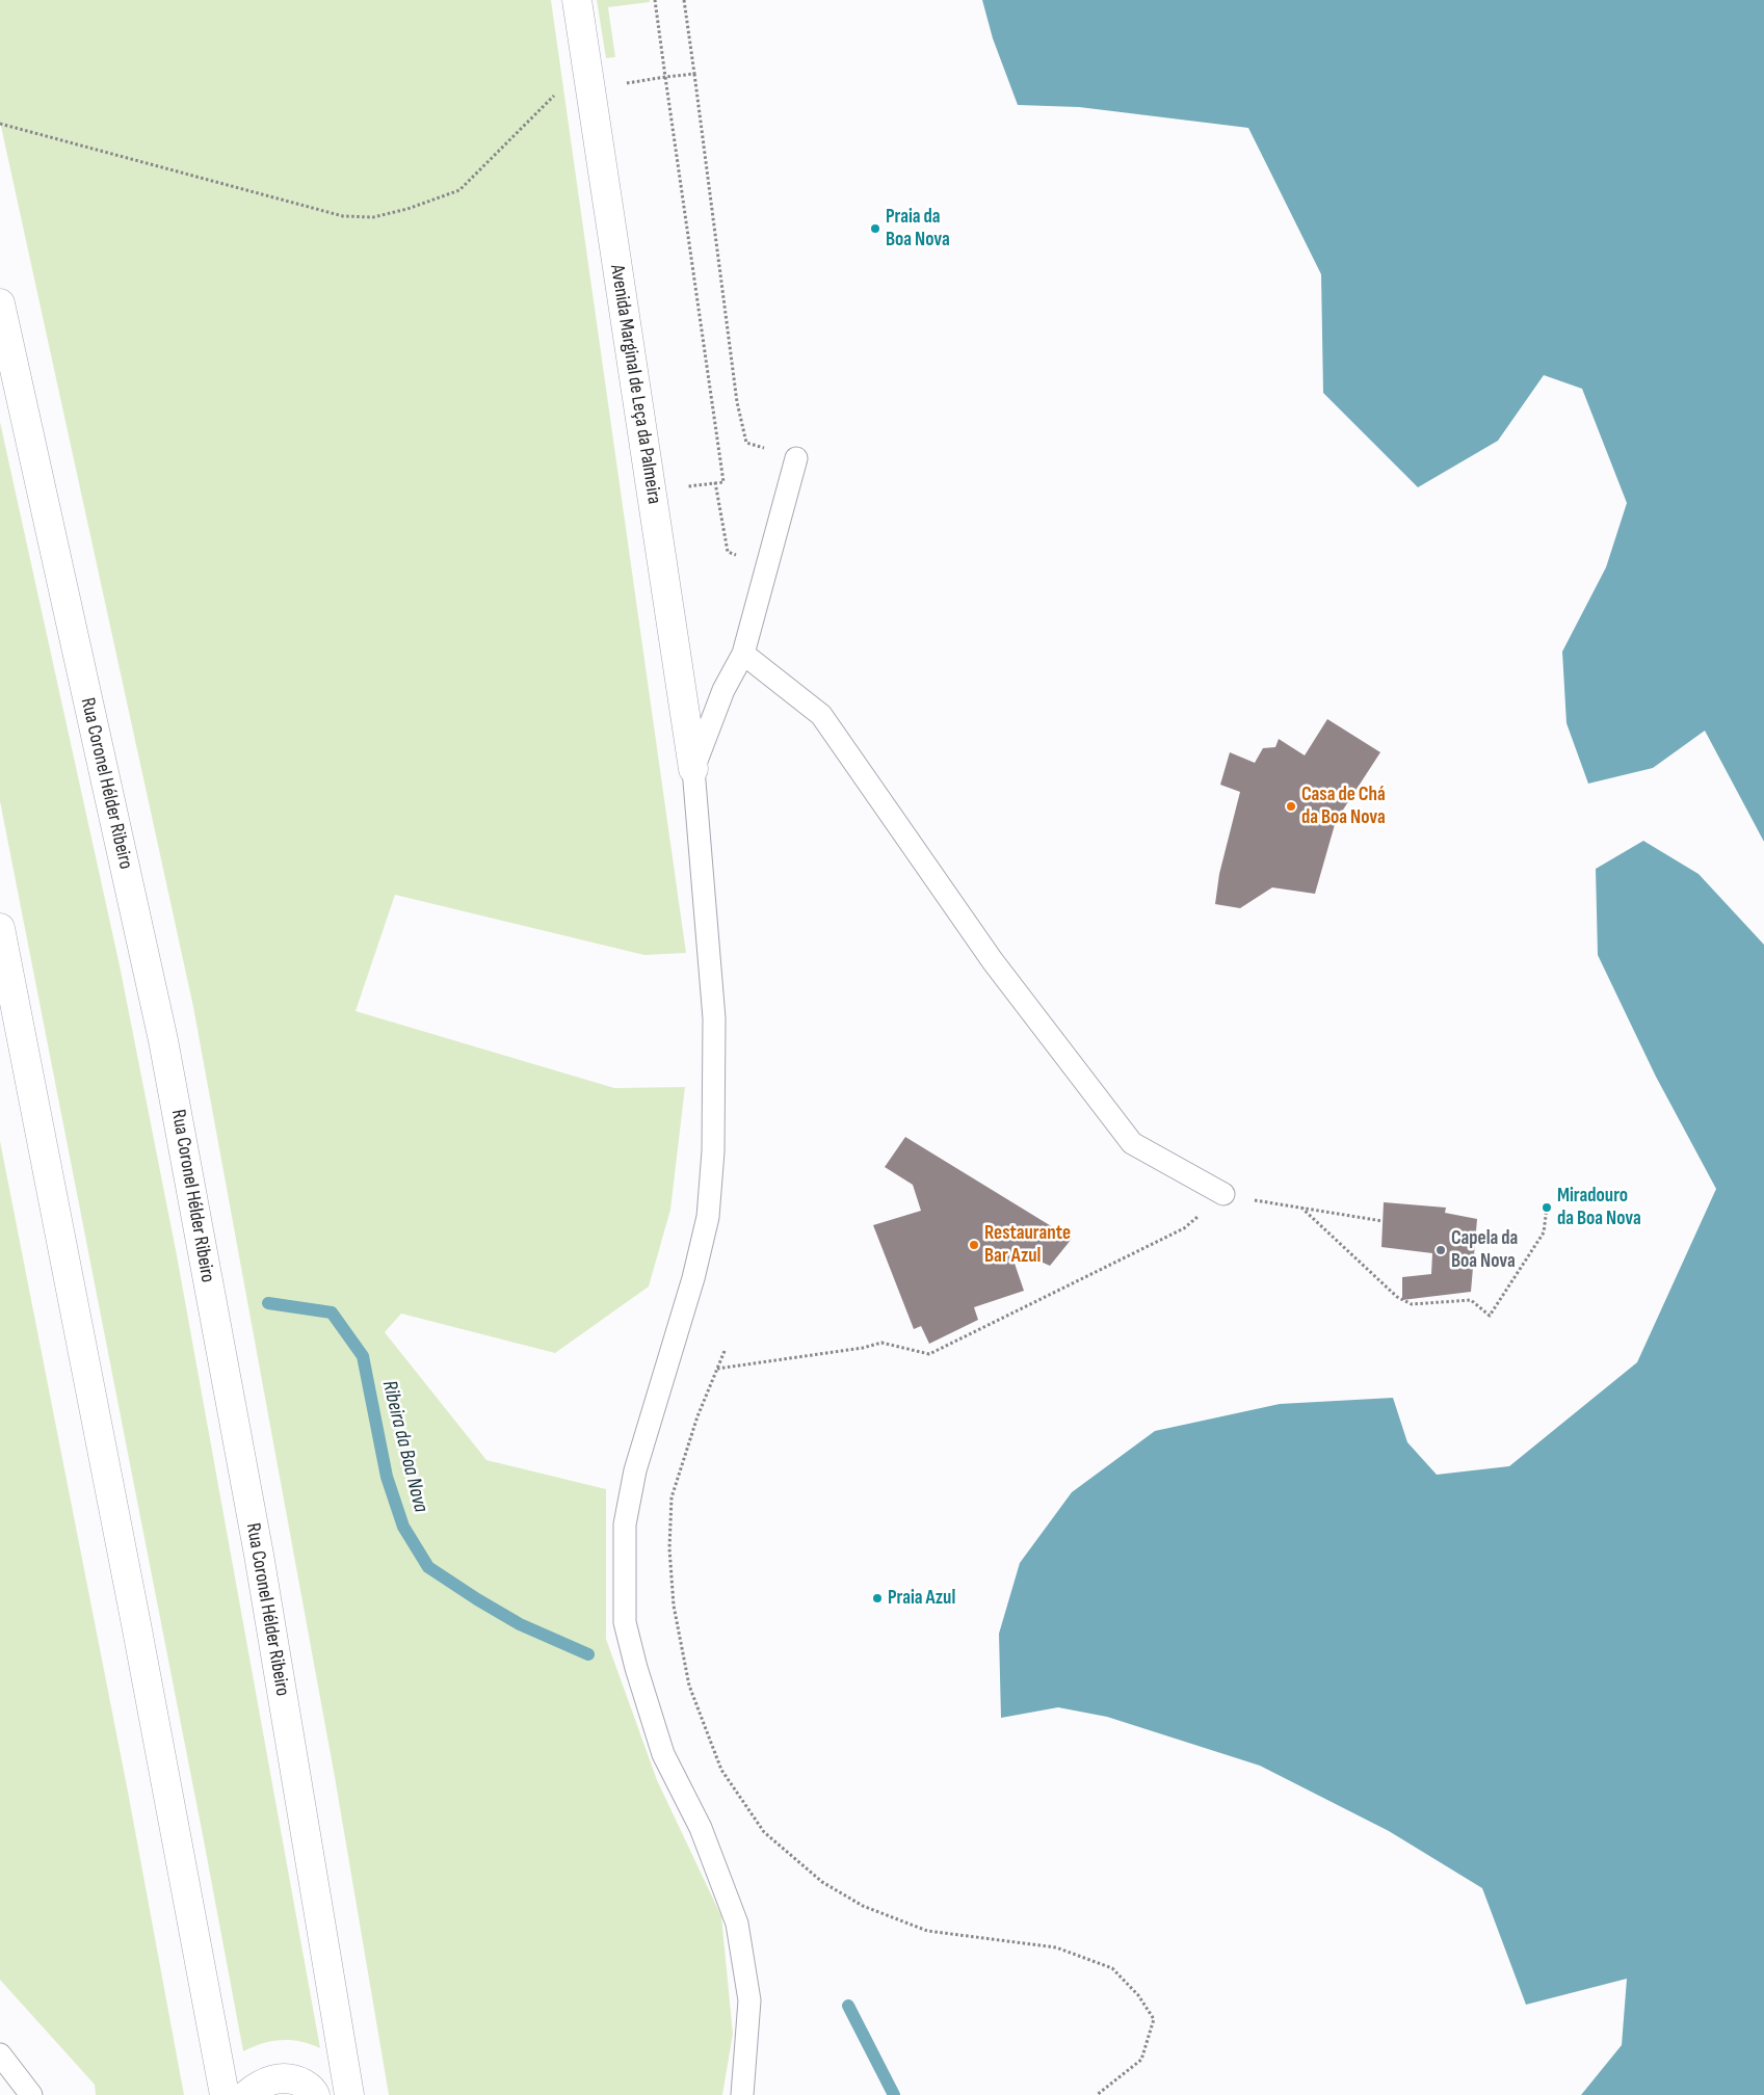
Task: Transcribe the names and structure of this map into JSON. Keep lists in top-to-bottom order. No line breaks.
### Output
{"streets":{"main road":["Avenida Marginal de Leça da Palmeira","Rua Coronel Hélder Ribeiro"]},"water":["Ribeira da Boa Nova"],"places":["Praia da Boa Nova","Casa de Chá da Boa Nova","Miradouro da Boa Nova","Restaurante Bar Azul","Capela da Boa Nova","Praia Azul"]}
